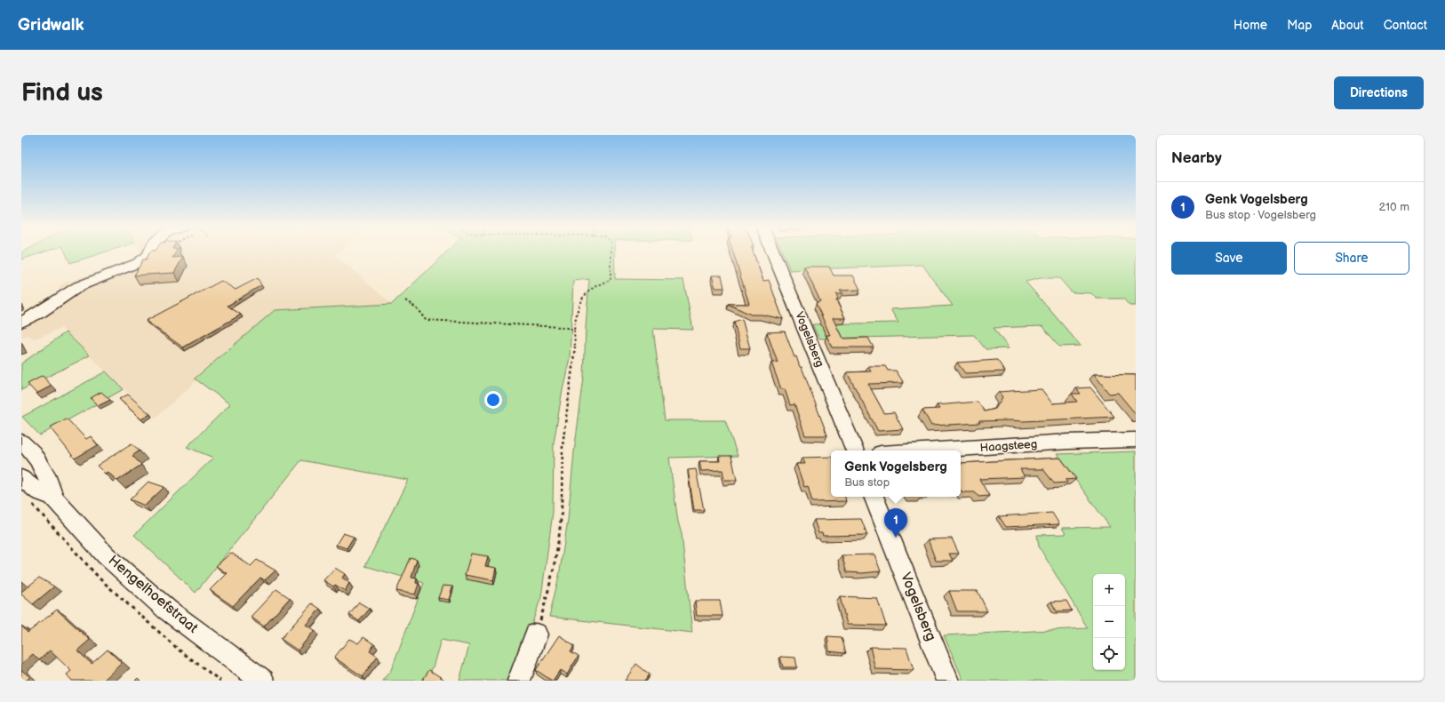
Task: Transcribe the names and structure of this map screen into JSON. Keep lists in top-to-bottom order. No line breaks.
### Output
{"streets":{"street":["Vogelsberg","Haagsteeg","Hengelhoefstraat"]},"page":{"header":"Gridwalk","nav":["Home","Map","About","Contact"],"buttons":["Directions",["Save","Share"]],"title":"Find us","heading":"Nearby","list":[{"mark":"1","name":"Genk Vogelsberg","note":"Bus stop · Vogelsberg","value":"210 m"}],"popup":["Genk Vogelsberg","Bus stop"],"pins":"1","map_buttons":["+","−"]}}
